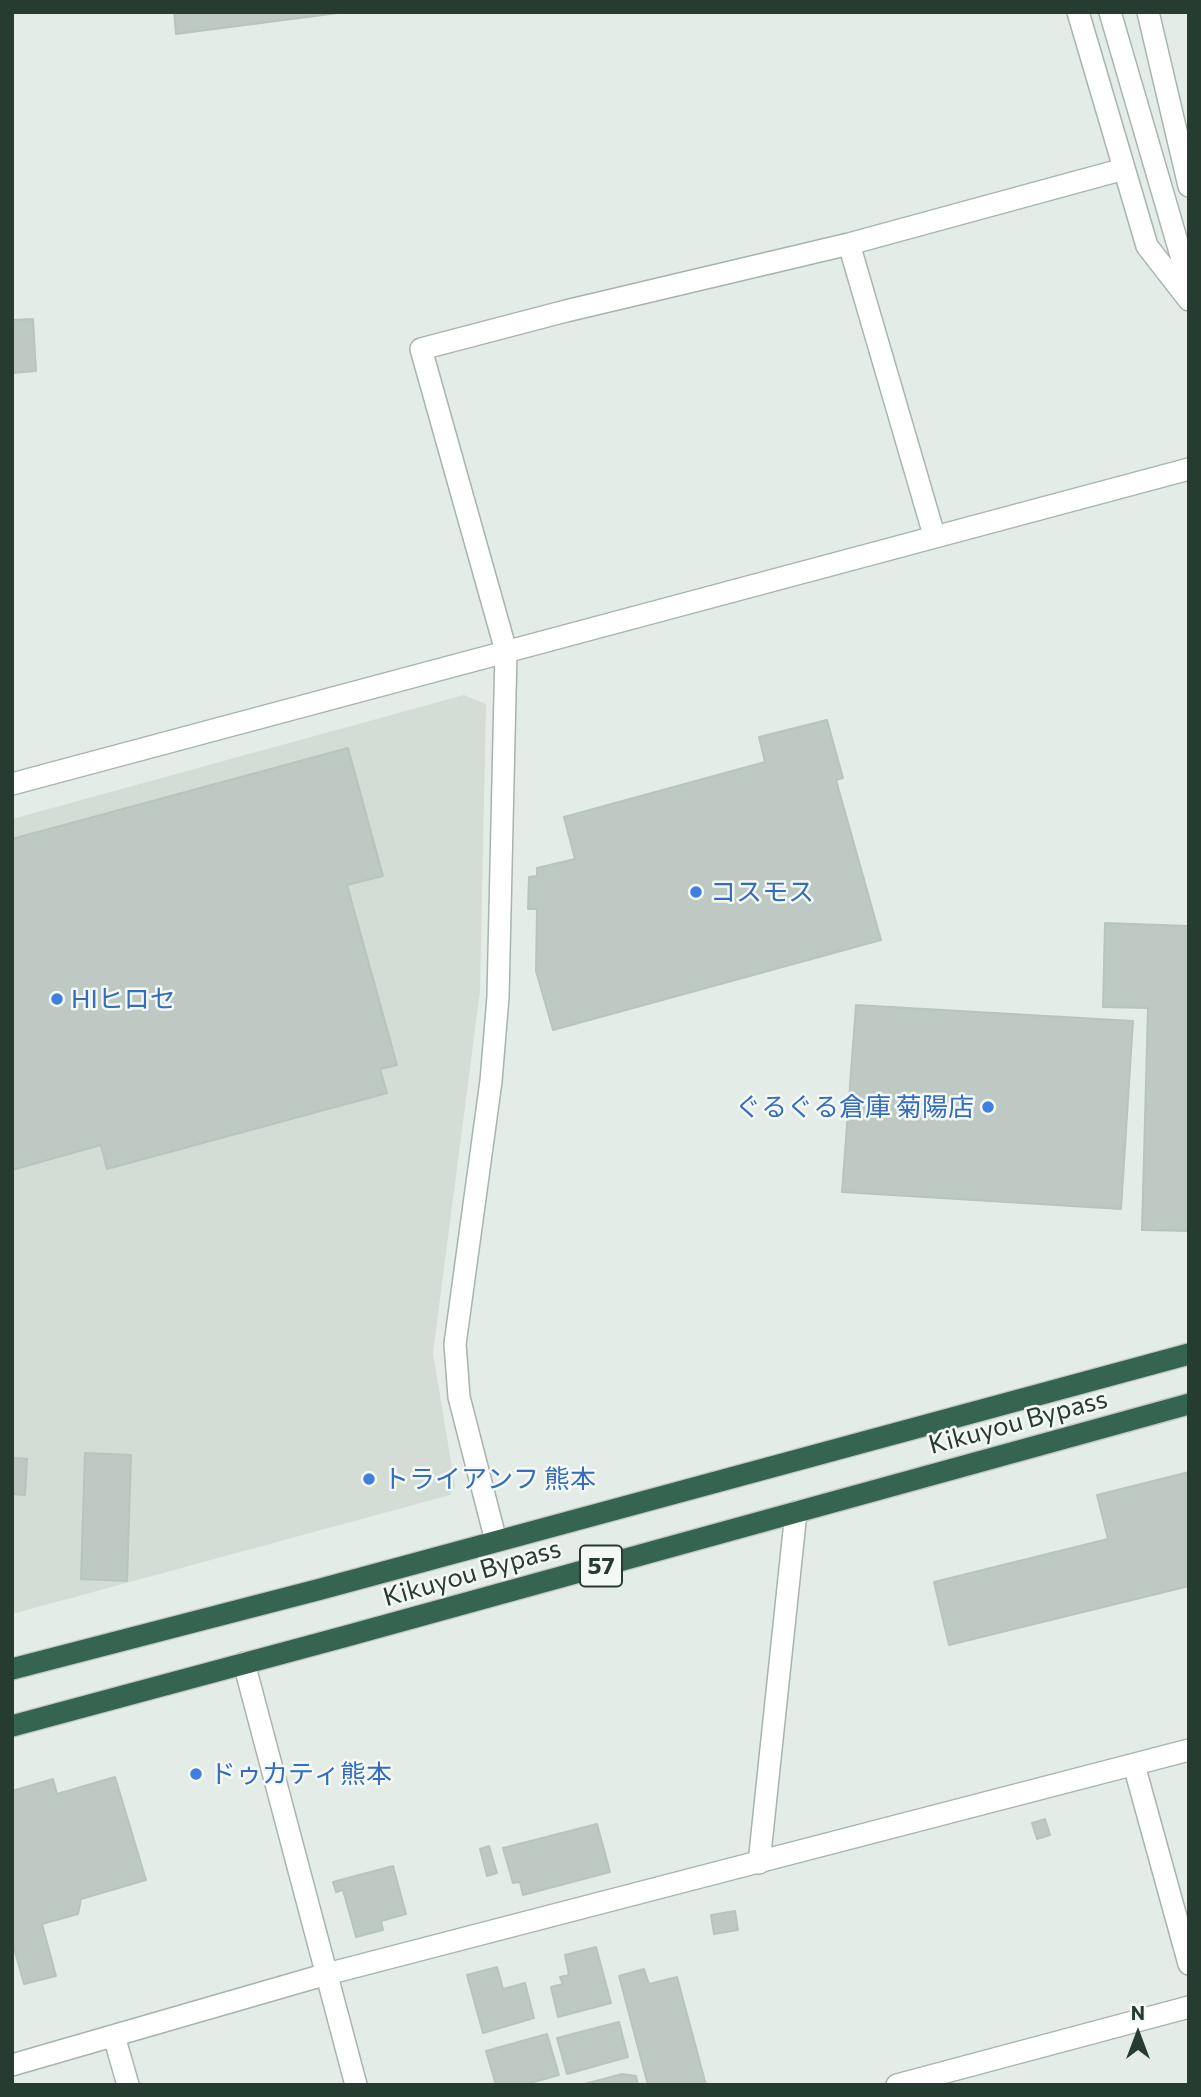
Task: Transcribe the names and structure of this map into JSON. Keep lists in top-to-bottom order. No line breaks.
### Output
{"streets":{"highway":["Kikuyou Bypass","57"]},"places":["コスモス","HIヒロセ","ぐるぐる倉庫 菊陽店","トライアンフ 熊本","ドゥカティ熊本"],"north":"top"}
